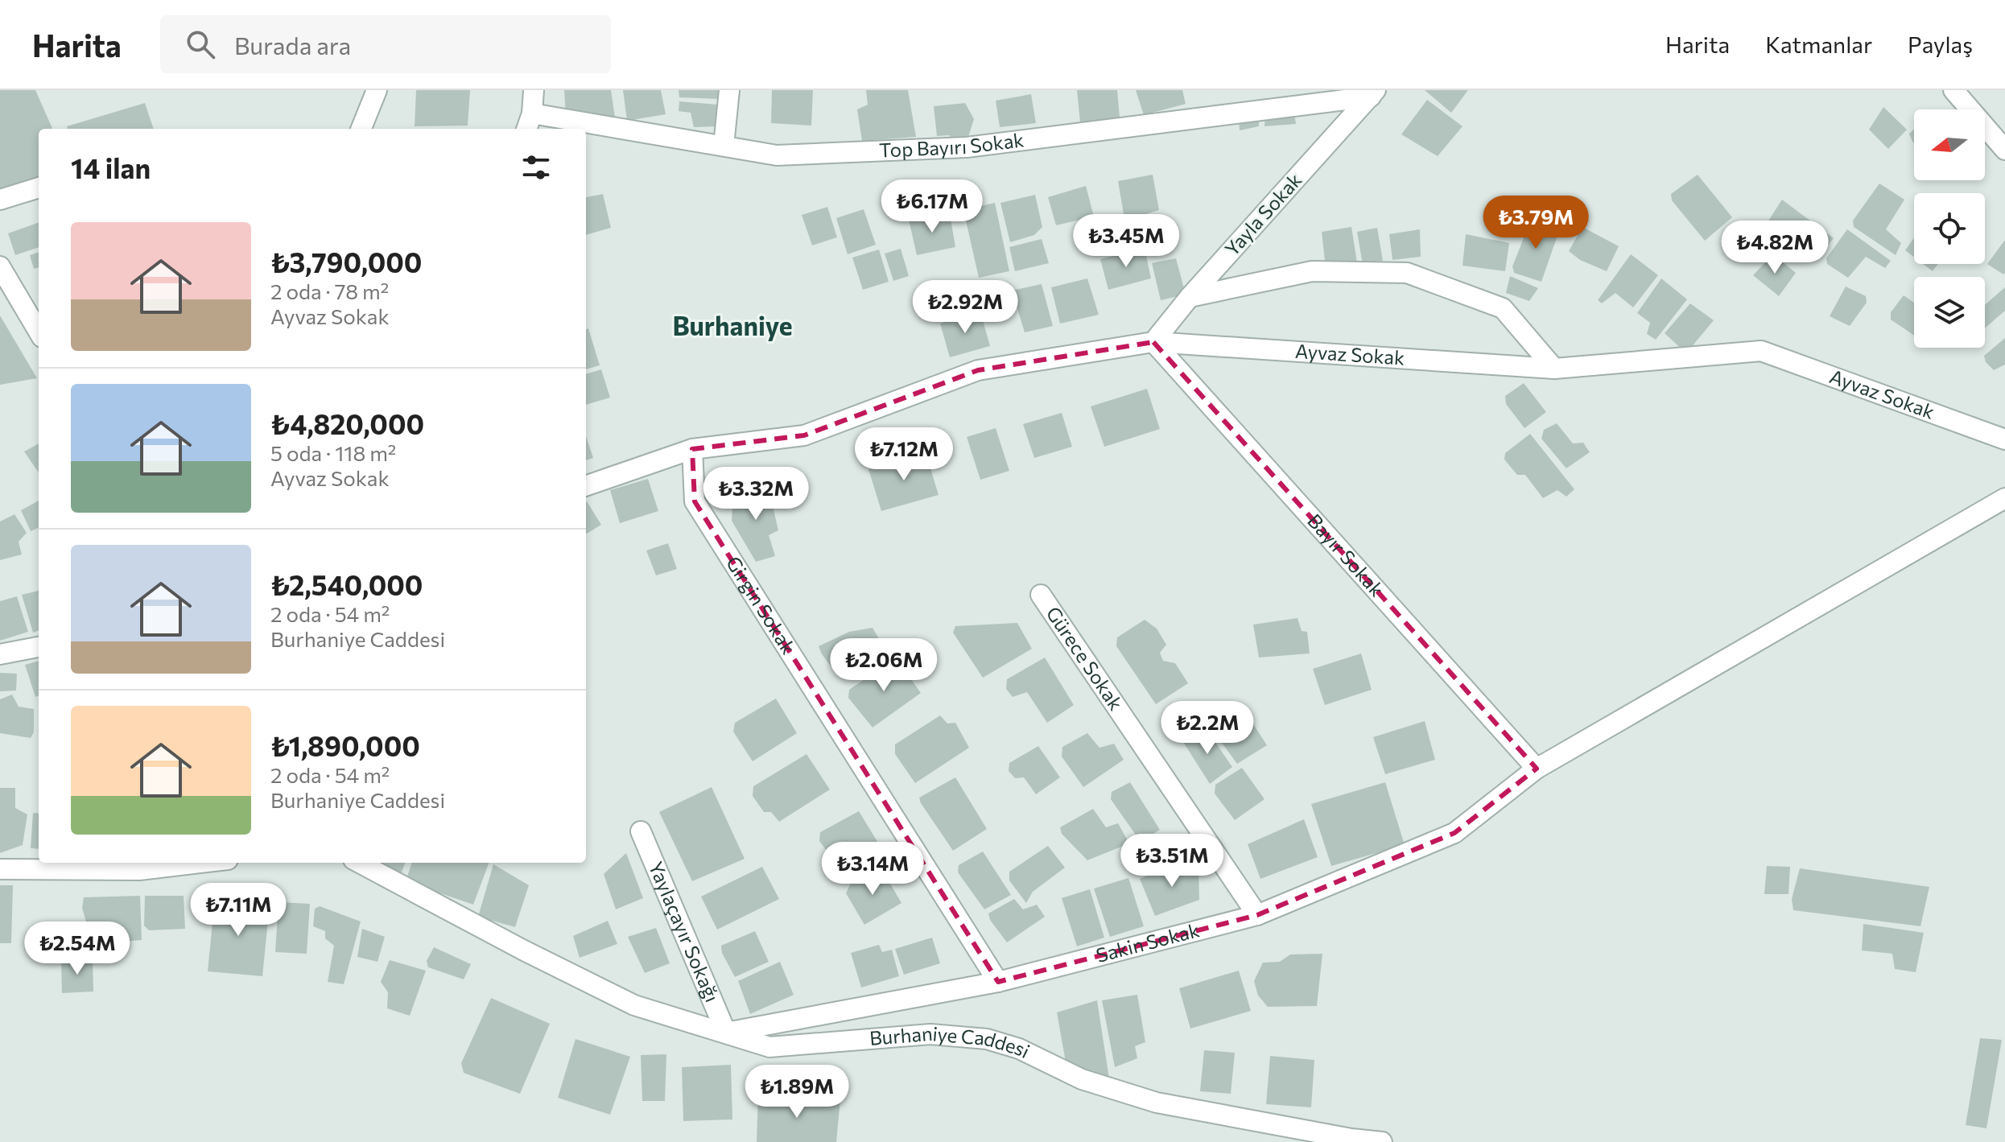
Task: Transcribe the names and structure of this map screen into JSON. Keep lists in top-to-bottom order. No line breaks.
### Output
{"streets":{"street":["Top Bayırı Sokak","Yayla Sokak","Ayvaz Sokak","Bayır Sokak","Girgin Sokak","Gürece Sokak","Yaylaçayır Sokağı","Sakin Sokak","Burhaniye Caddesi"]},"crossings":[["Top Bayırı Sokak","Yayla Sokak"],["Yayla Sokak","Ayvaz Sokak"],["Yayla Sokak","Bayır Sokak"],["Ayvaz Sokak","Bayır Sokak"],["Ayvaz Sokak","Girgin Sokak"],["Bayır Sokak","Sakin Sokak"],["Girgin Sokak","Sakin Sokak"],["Gürece Sokak","Sakin Sokak"],["Yaylaçayır Sokağı","Sakin Sokak"],["Yaylaçayır Sokağı","Burhaniye Caddesi"],["Sakin Sokak","Burhaniye Caddesi"]],"districts":["Burhaniye"],"north":"left","page":{"header":"Harita","search":"Burada ara","nav":["Harita","Katmanlar","Paylaş"],"heading":"14 ilan","price":["₺6.17M","₺3.79M","₺3.45M","₺4.82M","₺2.92M","₺7.12M","₺3.32M","₺2.06M","₺2.2M","₺3.51M","₺3.14M","₺7.11M","₺2.54M","₺1.89M"],"list":[{"name":"₺3,790,000","note":"2 oda · 78 m² · Ayvaz Sokak"},{"name":"₺4,820,000","note":"5 oda · 118 m² · Ayvaz Sokak"},{"name":"₺2,540,000","note":"2 oda · 54 m² · Burhaniye Caddesi"},{"name":"₺1,890,000","note":"2 oda · 54 m² · Burhaniye Caddesi"}]}}
